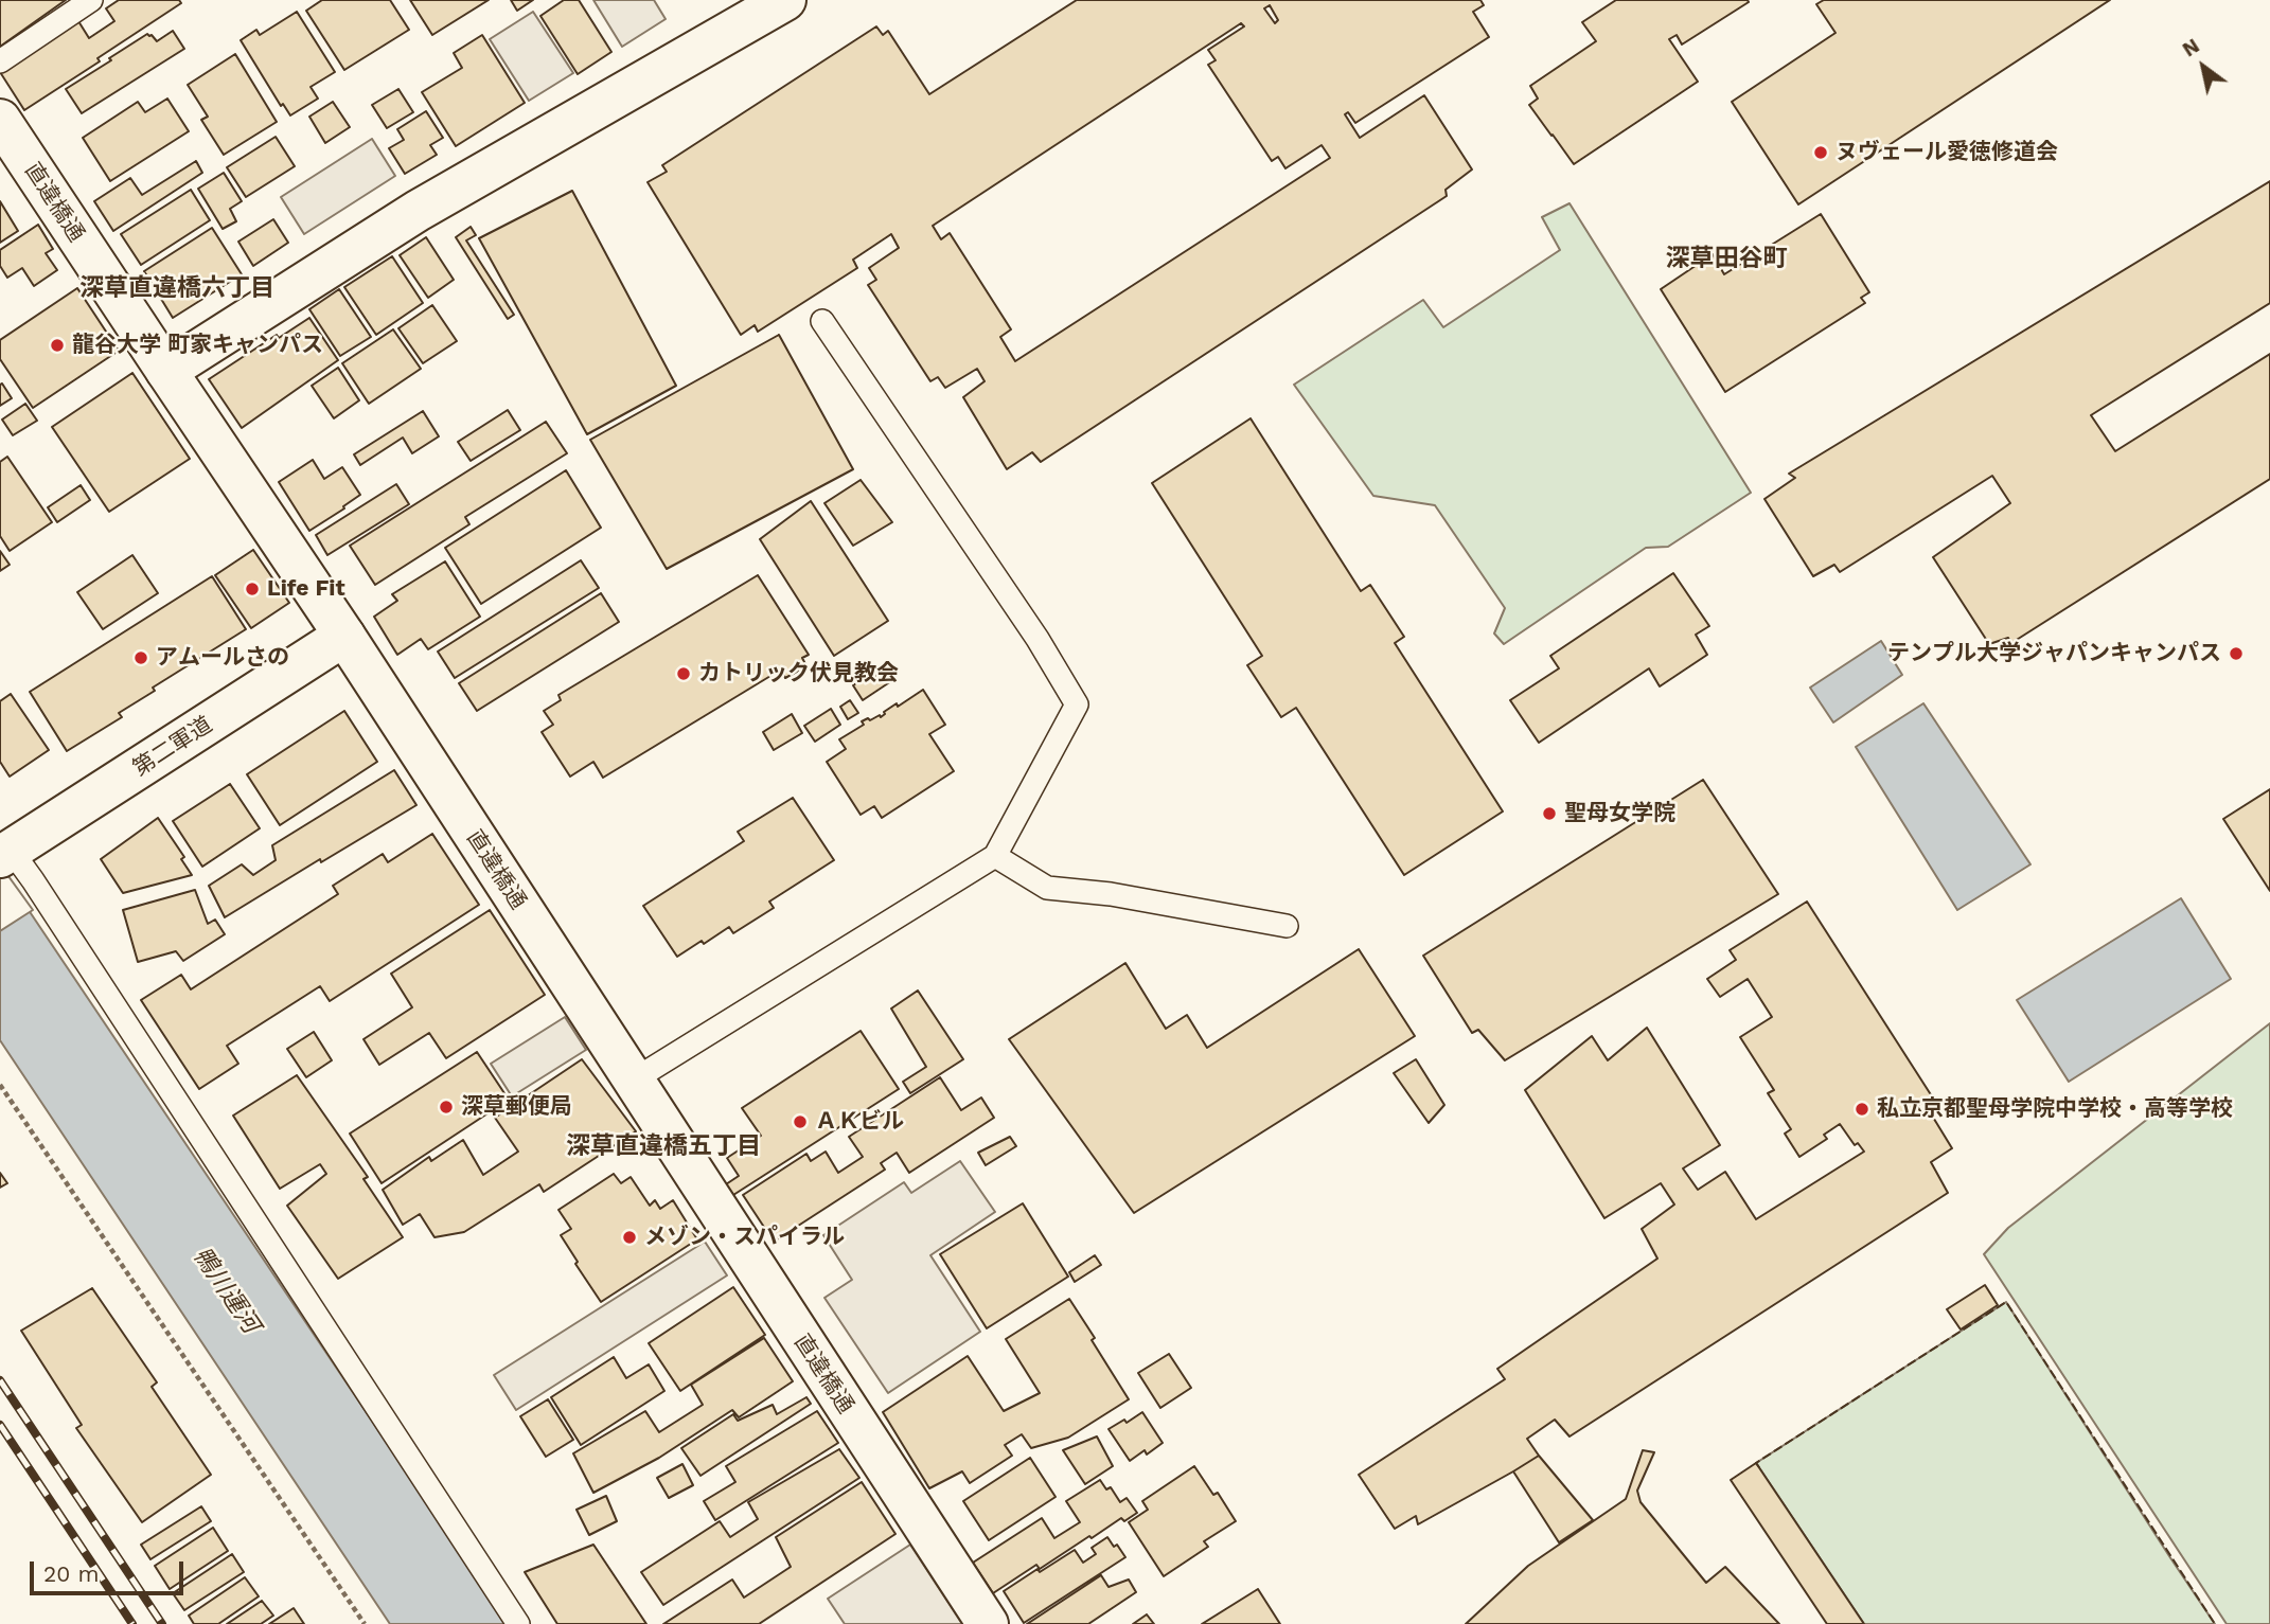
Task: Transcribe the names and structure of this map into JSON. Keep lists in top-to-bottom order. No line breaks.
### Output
{"streets":{"street":["直違橋通","第二軍道"]},"crossings":[["直違橋通","第二軍道"]],"districts":["深草田谷町","深草直違橋六丁目","深草直違橋五丁目"],"water":["鴨川運河"],"places":["ヌヴェール愛徳修道会","龍谷大学 町家キャンパス","Life Fit","テンプル大学ジャパンキャンパス","アムールさの","カトリック伏見教会","聖母女学院","深草郵便局","私立京都聖母学院中学校・高等学校","ＡＫビル","メゾン・スパイラル"],"scale_bar":"20 m","north":"top left"}
